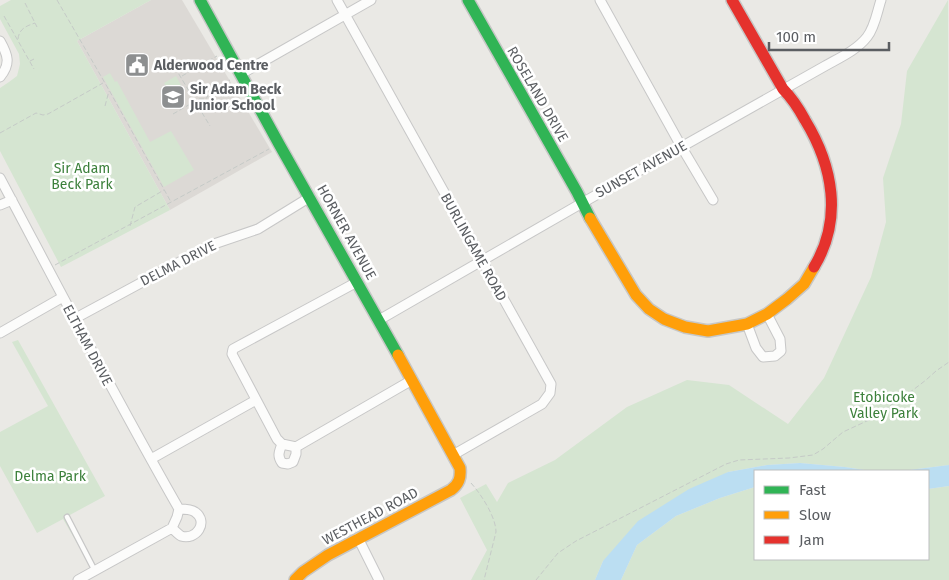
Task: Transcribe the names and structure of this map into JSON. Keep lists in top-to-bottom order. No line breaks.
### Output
{"streets":{"street":["ROSELAND DRIVE","SUNSET AVENUE","HORNER AVENUE","BURLINGAME ROAD","DELMA DRIVE","ELTHAM DRIVE","WESTHEAD ROAD"]},"crossings":[["ROSELAND DRIVE","SUNSET AVENUE"],["SUNSET AVENUE","HORNER AVENUE"],["SUNSET AVENUE","BURLINGAME ROAD"],["HORNER AVENUE","BURLINGAME ROAD"],["HORNER AVENUE","DELMA DRIVE"],["HORNER AVENUE","WESTHEAD ROAD"],["DELMA DRIVE","ELTHAM DRIVE"]],"parks":["Sir Adam Beck Park","Etobicoke Valley Park","Delma Park"],"places":{"public building":["Alderwood Centre"],"school or university":["Sir Adam Beck Junior School"]},"legend":["Fast","Slow","Jam"],"scale_bar":"100 m"}
